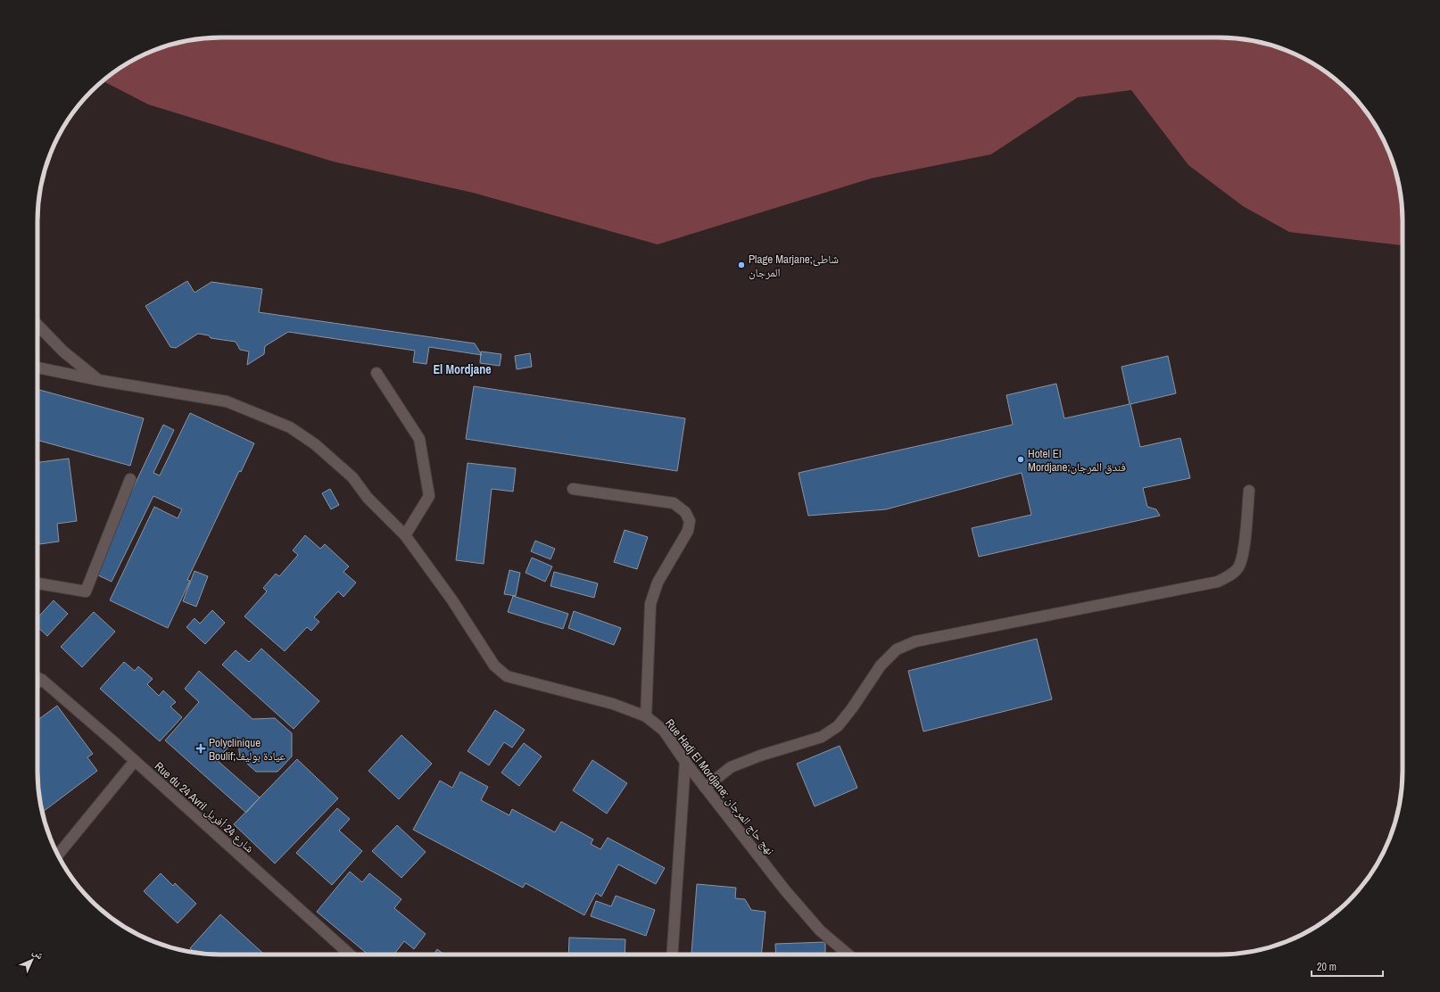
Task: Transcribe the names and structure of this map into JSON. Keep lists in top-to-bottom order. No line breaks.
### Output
{"streets":{"street":["Rue Hadj El Mordjane; نهج حاج المرجان","Rue du 24 Avril شارع 24 أفريل"]},"districts":["El Mordjane"],"places":{"other":["Plage Marjane;شاطئ المرجان","Hotel El Mordjane;فندق المرجان"],"health":["Polyclinique Boulif;عيادة بوليف"]},"scale_bar":"20 m","north":"top right"}
